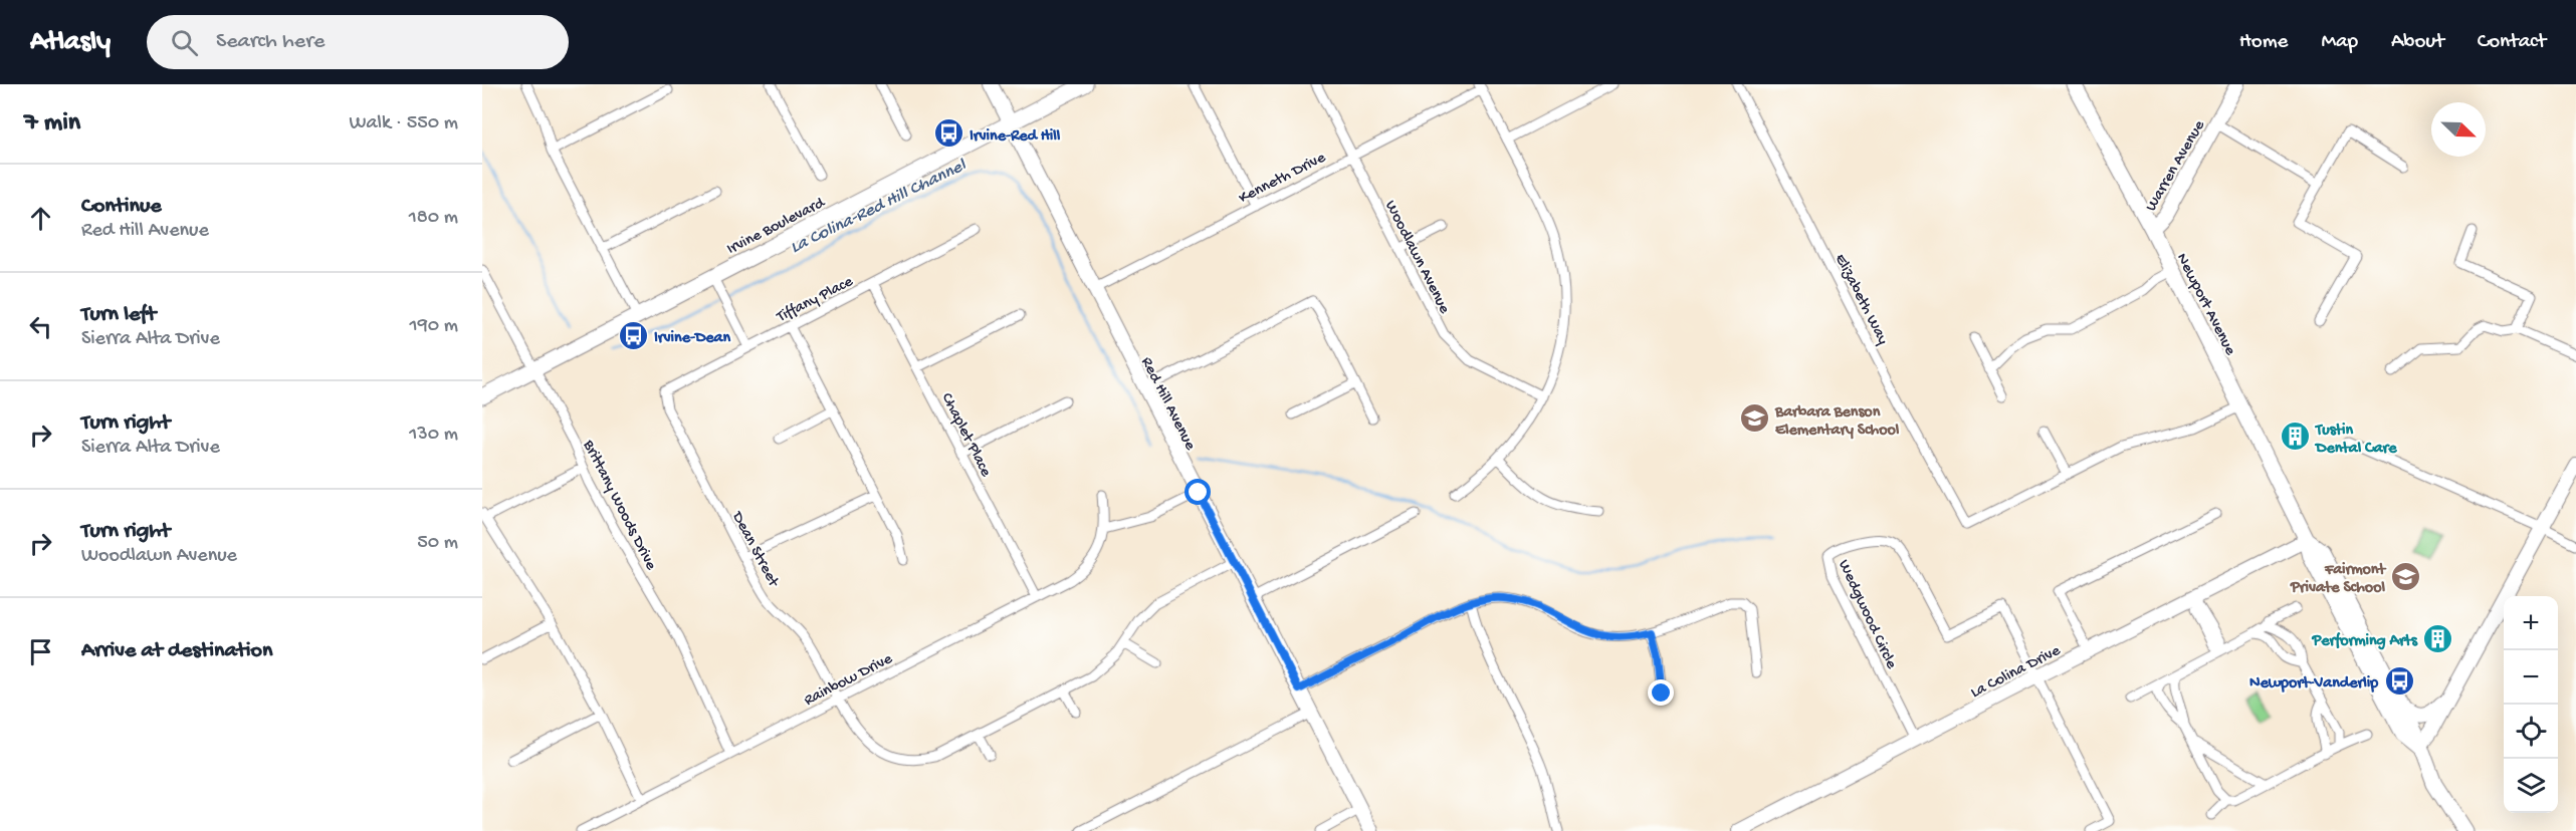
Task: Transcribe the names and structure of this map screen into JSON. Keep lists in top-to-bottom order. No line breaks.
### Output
{"streets":{"main road":["Irvine Boulevard","Newport Avenue"],"street":["Warren Avenue","Kenneth Drive","Woodlawn Avenue","Tiffany Place","Elizabeth Way","Red Hill Avenue","Chaplet Place","Brittany Woods Drive","Dean Street","Wedgwood Circle","La Colina Drive","Rainbow Drive"]},"crossings":[["Warren Avenue","Newport Avenue"],["Kenneth Drive","Woodlawn Avenue"],["Kenneth Drive","Red Hill Avenue"],["Irvine Boulevard","Red Hill Avenue"],["Irvine Boulevard","Brittany Woods Drive"],["Tiffany Place","Chaplet Place"],["Tiffany Place","Dean Street"],["Newport Avenue","La Colina Drive"],["Chaplet Place","Rainbow Drive"],["Brittany Woods Drive","Rainbow Drive"],["Dean Street","Rainbow Drive"],["Wedgwood Circle","La Colina Drive"]],"water":["La Colina-Red Hill Channel"],"places":{"bus stop":["Irvine-Red Hill","Irvine-Dean","Newport-Vanderlip"],"school or university":["Barbara Benson Elementary School","Fairmont Private School"],"building":["Tustin Dental Care","Performing Arts"]},"north":"bottom right","page":{"header":"Atlasly","search":"Search here","nav":["Home","Map","About","Contact"],"heading":["7 min","Walk · 550 m"],"list":[["Continue","Red Hill Avenue","180 m"],["Turn left","Sierra Alta Drive","190 m"],["Turn right","Sierra Alta Drive","130 m"],["Turn right","Woodlawn Avenue","50 m"],"Arrive at destination"],"map_buttons":["+","−"]}}
